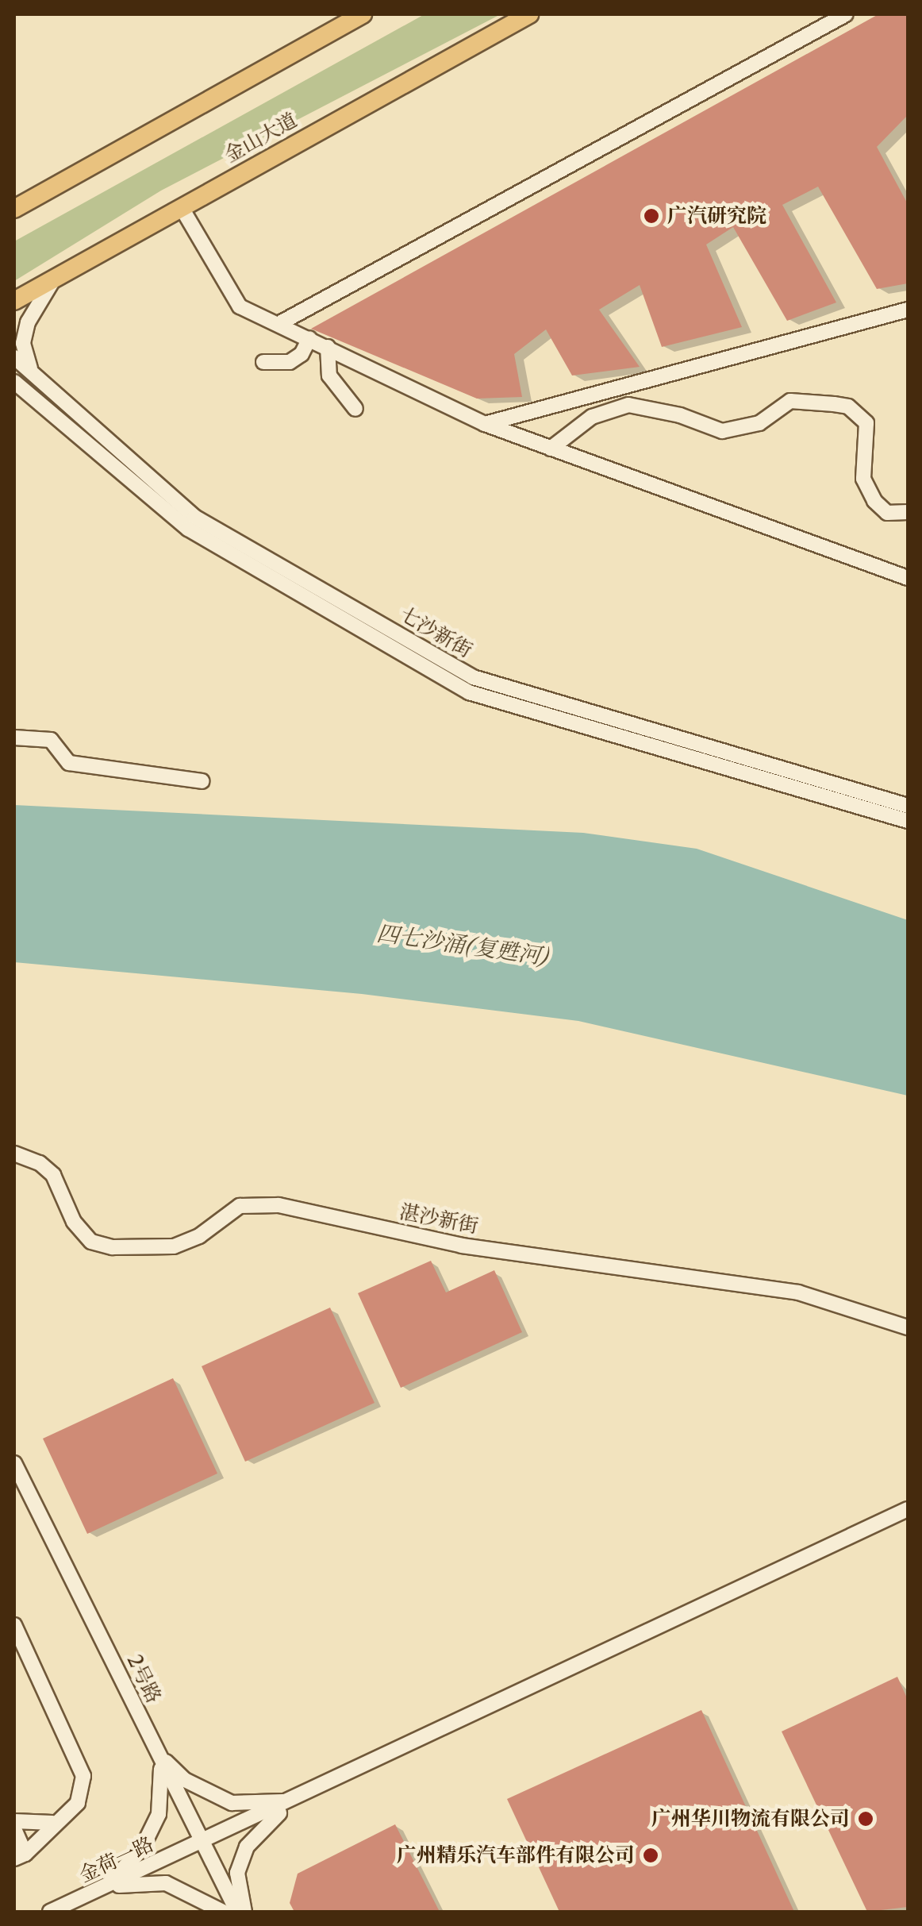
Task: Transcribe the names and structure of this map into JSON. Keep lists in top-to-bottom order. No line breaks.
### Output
{"streets":{"main road":["金山大道"],"street":["七沙新街","湛沙新街","2号路","金荷一路"]},"crossings":[["2号路","金荷一路"]],"water":["四七沙涌(复甦河)"],"places":["广汽研究院","广州华川物流有限公司","广州精乐汽车部件有限公司"]}
